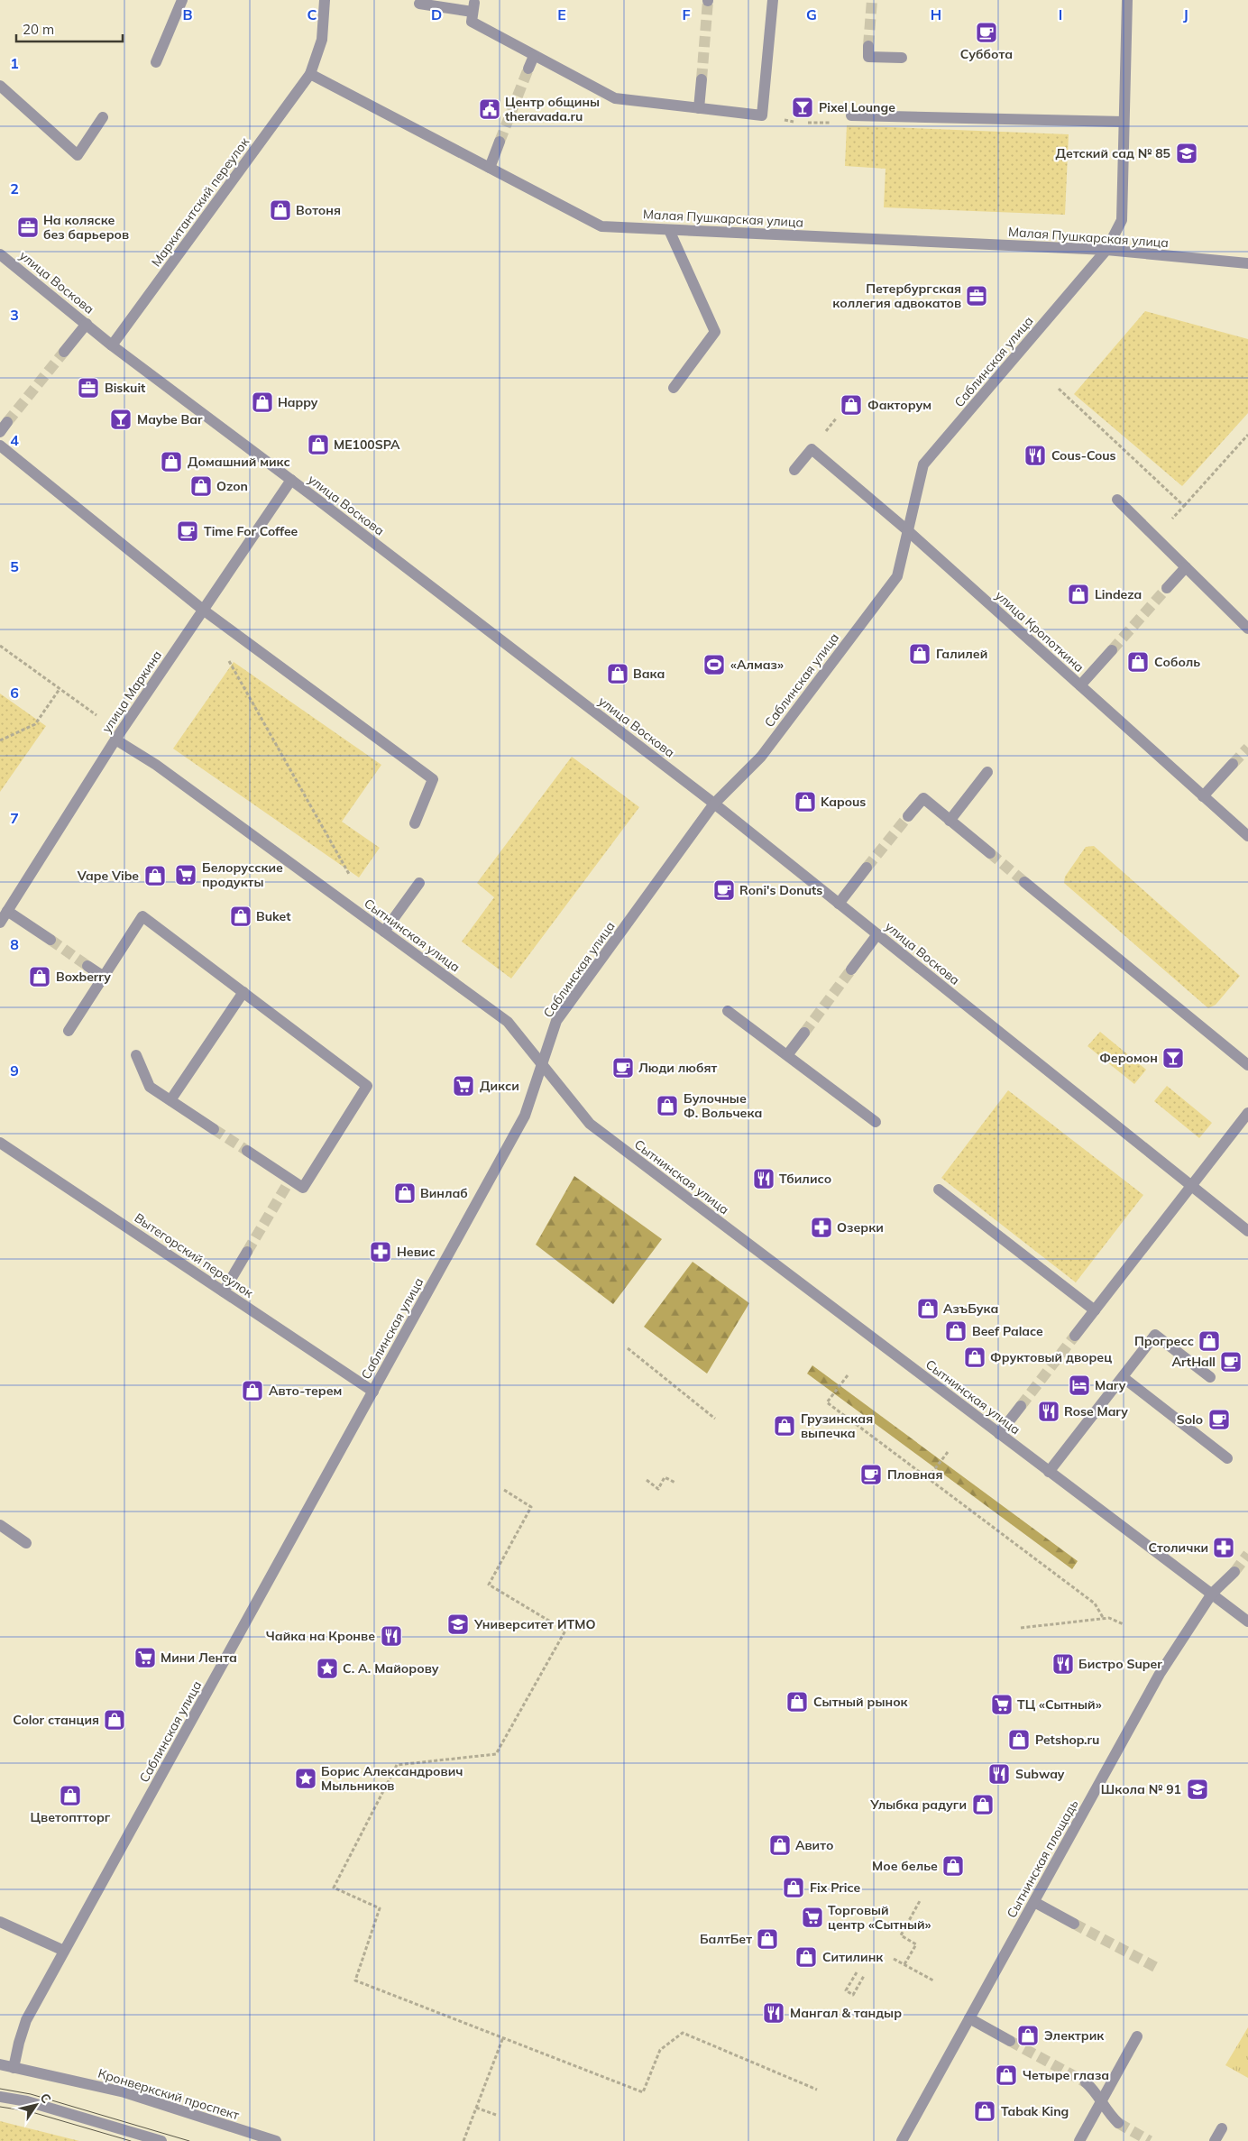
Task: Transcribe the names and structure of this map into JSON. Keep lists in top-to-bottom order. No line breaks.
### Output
{"streets":{"street":["Маркитантский переулок","Малая Пушкарская улица","улица Воскова","Саблинская улица","улица Кропоткина","улица Маркина","Сытнинская улица","Вытегорский переулок","Сытнинская площадь","Кронверкский проспект"]},"crossings":[["Маркитантский переулок","Малая Пушкарская улица"],["Маркитантский переулок","улица Воскова"],["Малая Пушкарская улица","Саблинская улица"],["улица Воскова","Саблинская улица"],["улица Воскова","улица Маркина"],["Саблинская улица","улица Кропоткина"],["Саблинская улица","Сытнинская улица"],["Саблинская улица","Вытегорский переулок"],["Саблинская улица","Кронверкский проспект"],["улица Маркина","Сытнинская улица"],["Сытнинская улица","Сытнинская площадь"]],"places":{"cafe":["Суббота","Time For Coffee","Roni's Donuts","Люди любят","ArtHall","Solo","Пловная"],"bar":["Pixel Lounge","Maybe Bar","Феромон"],"public building":["Центр общины theravada.ru"],"school or university":["Детский сад № 85","Университет ИТМО","Школа № 91"],"shop":["Вотоня","Happy","Факторум","ME100SPA","Домашний микс","Ozon","Lindeza","Галилей","Соболь","Вака","Kapous","Vape Vibe","Buket","Boxberry","Булочные Ф. Вольчека","Винлаб","АзъБука","Beef Palace","Прогресс","Фруктовый дворец","Авто-терем","Грузинская выпечка","Сытный рынок","Color станция","Petshop.ru","Цветоптторг","Улыбка радуги","Авито","Мое белье","Fix Price","БалтБет","Ситилинк","Электрик","Четыре глаза","Tabak King"],"office":["На коляске без барьеров","Петербургская коллегия адвокатов","Biskuit"],"restaurant":["Cous-Cous","Тбилисо","Rose Mary","Чайка на Кронве","Бистро Super","Subway","Мангал & тандыр"],"sports":["«Алмаз»"],"supermarket":["Белорусские продукты","Дикси","Мини Лента","ТЦ «Сытный»","Торговый центр «Сытный»"],"pharmacy":["Озерки","Невис","Столички"],"hotel":["Mary"],"place":["С. А. Майорову","Борис Александрович Мыльников"]},"scale_bar":"20 m","north":"top right","grid":{"columns":["B","C","D","E","F","G","H","I","J"],"rows":["1","2","3","4","5","6","7","8","9"]}}
